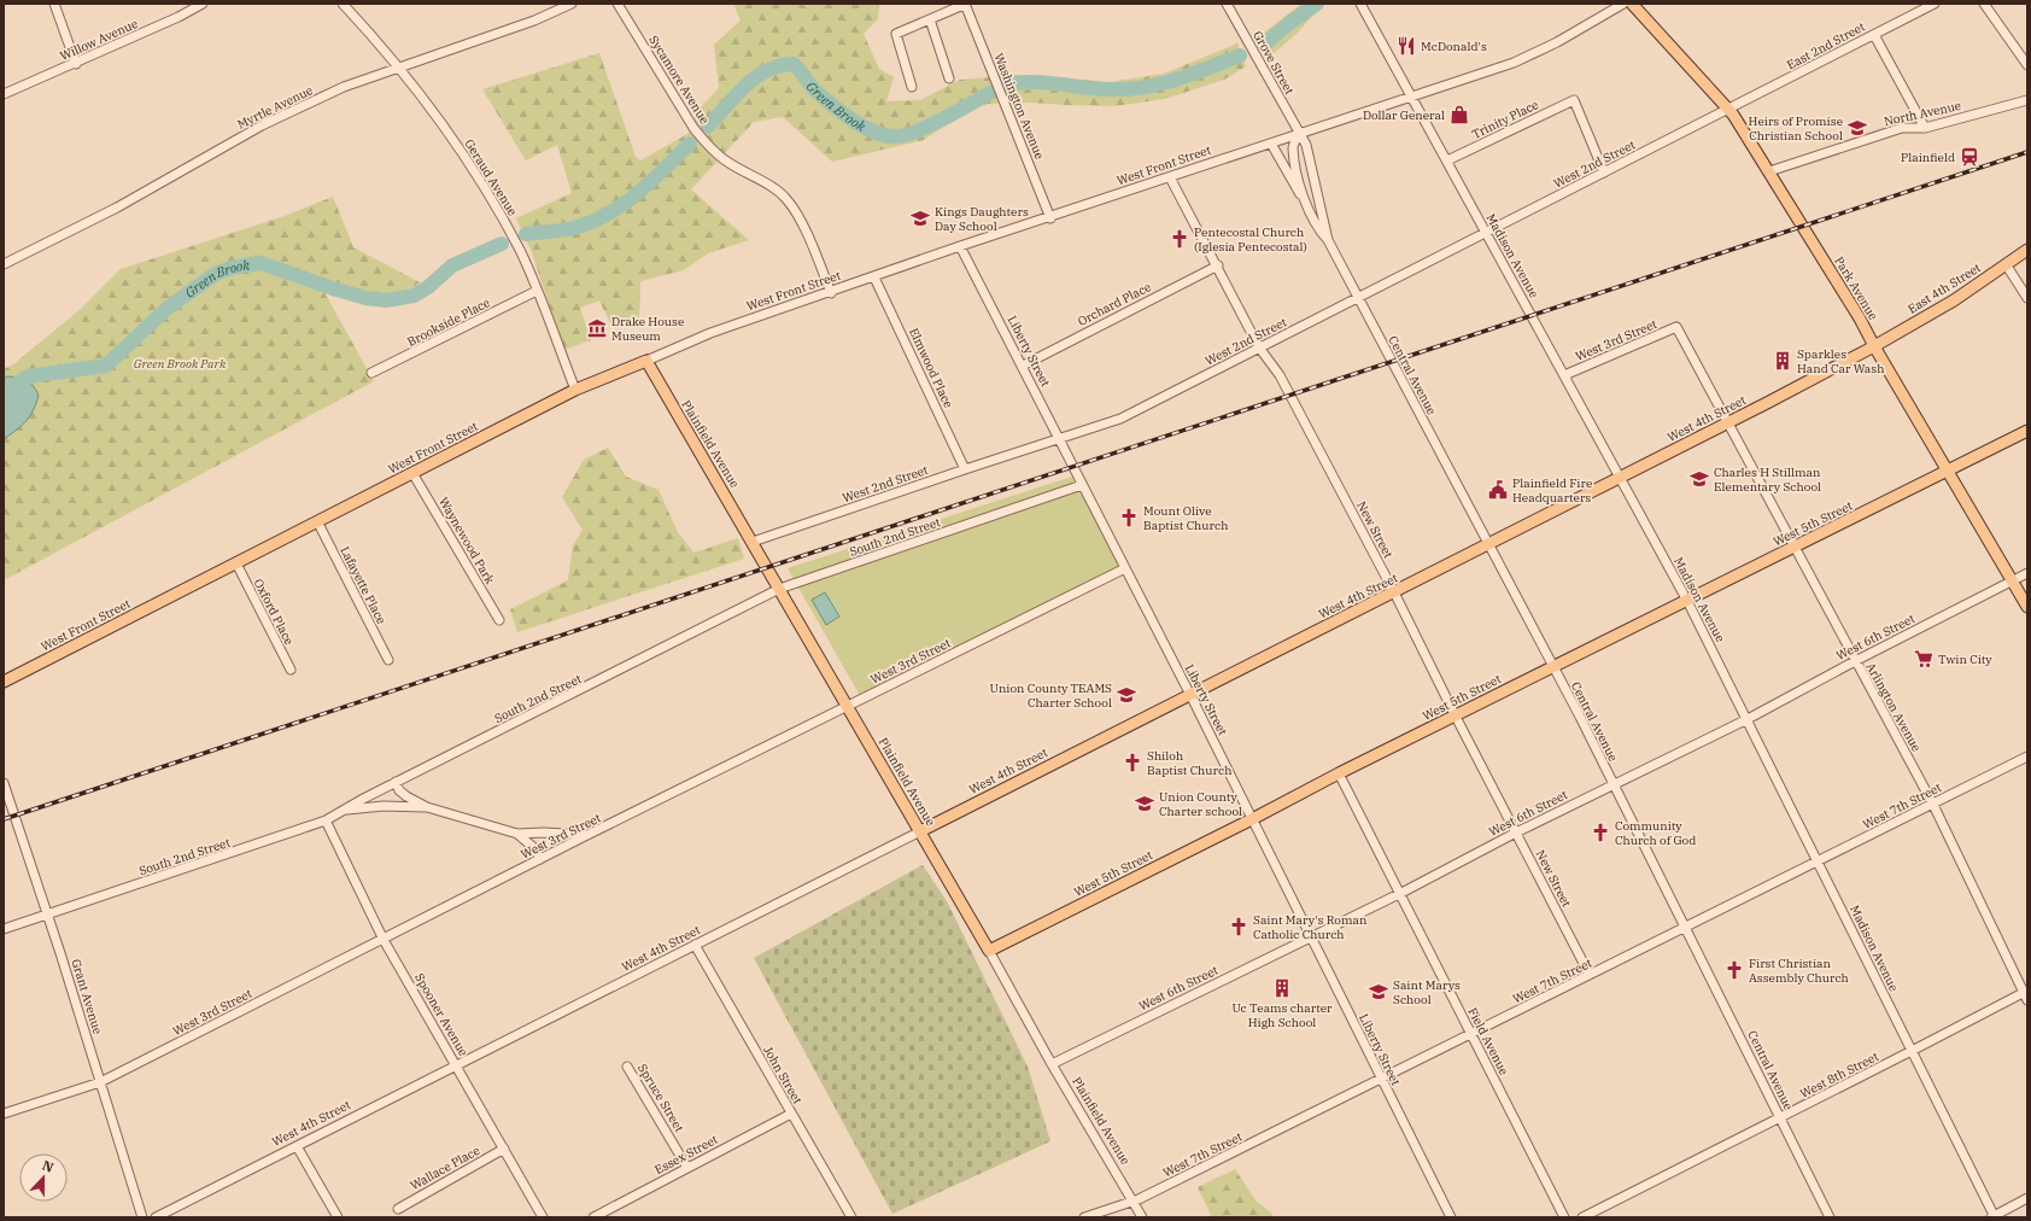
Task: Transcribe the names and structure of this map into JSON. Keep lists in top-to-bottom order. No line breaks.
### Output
{"streets":{"main road":["West Front Street","Park Avenue","East 4th Street","West 4th Street","Plainfield Avenue","West 5th Street"],"street":["Willow Avenue","East 2nd Street","Grove Street","Sycamore Avenue","Washington Avenue","Myrtle Avenue","North Avenue","Trinity Place","West 2nd Street","Geraud Avenue","Madison Avenue","Orchard Place","Brookside Place","West 3rd Street","Liberty Street","Elmwood Place","Central Avenue","New Street","South 2nd Street","Waynewood Park","Lafayette Place","Oxford Place","West 6th Street","Arlington Avenue","West 7th Street","Grant Avenue","Spooner Avenue","Field Avenue","John Street","West 8th Street","Spruce Street","Essex Street","Wallace Place"]},"crossings":[["East 2nd Street","West 2nd Street"],["East 2nd Street","Park Avenue"],["Grove Street","West Front Street"],["Grove Street","Central Avenue"],["Sycamore Avenue","West Front Street"],["Washington Avenue","West Front Street"],["Myrtle Avenue","Geraud Avenue"],["North Avenue","Park Avenue"],["Trinity Place","West 2nd Street"],["Trinity Place","Madison Avenue"],["West 2nd Street","Madison Avenue"],["West 2nd Street","Park Avenue"],["West 2nd Street","Liberty Street"],["West 2nd Street","Elmwood Place"],["West 2nd Street","Central Avenue"],["West 2nd Street","Plainfield Avenue"],["West 2nd Street","New Street"],["West Front Street","Geraud Avenue"],["West Front Street","Madison Avenue"],["West Front Street","Liberty Street"],["West Front Street","Elmwood Place"],["West Front Street","Central Avenue"],["West Front Street","Plainfield Avenue"],["West Front Street","New Street"],["West Front Street","Waynewood Park"],["West Front Street","Lafayette Place"],["West Front Street","Oxford Place"],["Geraud Avenue","Brookside Place"],["Madison Avenue","West 3rd Street"],["Madison Avenue","West 4th Street"],["Madison Avenue","West 5th Street"],["Madison Avenue","West 6th Street"],["Madison Avenue","West 7th Street"],["Madison Avenue","West 8th Street"],["Park Avenue","East 4th Street"],["Park Avenue","West 4th Street"],["Park Avenue","West 5th Street"],["Park Avenue","West 6th Street"],["East 4th Street","West 4th Street"],["Orchard Place","Liberty Street"],["Orchard Place","New Street"],["West 3rd Street","Liberty Street"],["West 3rd Street","Plainfield Avenue"],["West 3rd Street","Arlington Avenue"],["West 3rd Street","Grant Avenue"],["West 3rd Street","Spooner Avenue"],["Liberty Street","West 4th Street"],["Liberty Street","West 5th Street"],["Liberty Street","South 2nd Street"],["Liberty Street","West 6th Street"],["Liberty Street","West 7th Street"],["Central Avenue","West 4th Street"],["Central Avenue","West 5th Street"],["Central Avenue","West 6th Street"],["Central Avenue","West 7th Street"],["Central Avenue","West 8th Street"],["West 4th Street","Plainfield Avenue"],["West 4th Street","New Street"],["West 4th Street","Arlington Avenue"],["West 4th Street","Spooner Avenue"],["West 4th Street","John Street"],["Plainfield Avenue","West 5th Street"],["Plainfield Avenue","South 2nd Street"],["Plainfield Avenue","West 6th Street"],["Plainfield Avenue","West 7th Street"],["West 5th Street","New Street"],["West 5th Street","Arlington Avenue"],["West 5th Street","Field Avenue"],["New Street","West 6th Street"],["New Street","West 7th Street"],["South 2nd Street","Grant Avenue"],["South 2nd Street","Spooner Avenue"],["West 6th Street","Arlington Avenue"],["West 6th Street","Field Avenue"],["Arlington Avenue","West 7th Street"],["Arlington Avenue","West 8th Street"],["West 7th Street","Field Avenue"],["Spooner Avenue","Wallace Place"],["John Street","Essex Street"],["Spruce Street","Essex Street"]],"water":["Green Brook"],"parks":["Green Brook Park"],"places":{"restaurant":["McDonald's"],"shop":["Dollar General"],"school or university":["Heirs of Promise Christian School","Kings Daughters Day School","Charles H Stillman Elementary School","Union County TEAMS Charter School","Union County Charter school","Saint Marys School"],"station":["Plainfield"],"church":["Pentecostal Church (Iglesia Pentecostal)","Mount Olive Baptist Church","Shiloh Baptist Church","Community Church of God","Saint Mary's Roman Catholic Church","First Christian Assembly Church"],"museum":["Drake House Museum"],"building":["Sparkles Hand Car Wash","Uc Teams charter High School"],"public building":["Plainfield Fire Headquarters"],"supermarket":["Twin City"]},"north":"top"}
